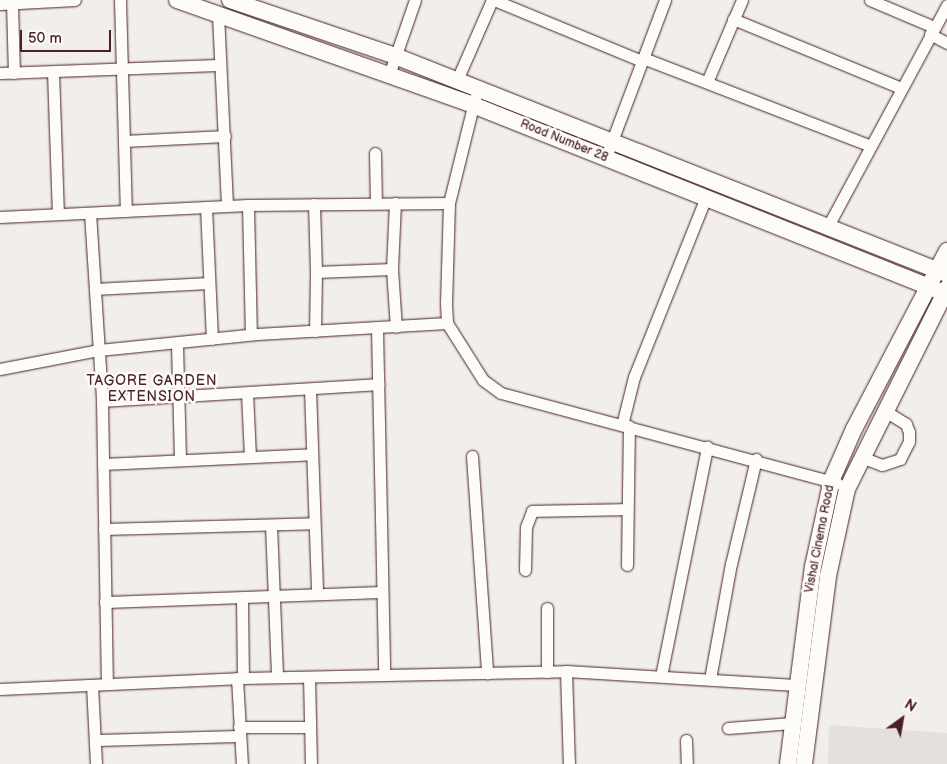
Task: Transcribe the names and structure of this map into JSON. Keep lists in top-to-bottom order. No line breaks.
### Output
{"streets":{"street":["Road Number 28","Vishal Cinema Road"]},"crossings":[["Road Number 28","Vishal Cinema Road"]],"districts":["TAGORE GARDEN EXTENSION"],"scale_bar":"50 m","north":"top right"}
